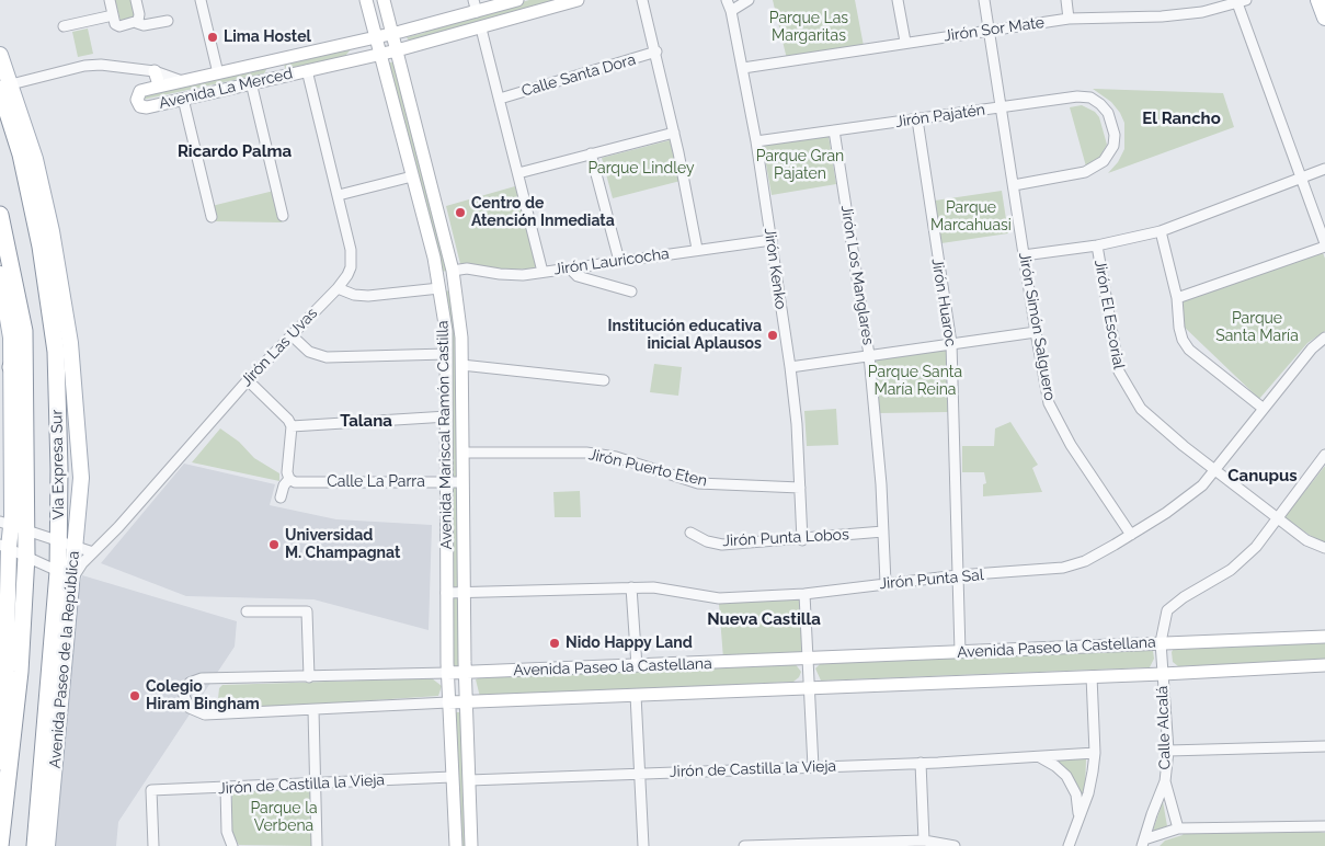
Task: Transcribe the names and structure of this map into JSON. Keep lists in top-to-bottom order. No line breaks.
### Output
{"streets":{"highway":["Via Expresa Sur"],"main road":["Avenida La Merced","Avenida Mariscal Ramón Castilla","Avenida Paseo la Castellana","Avenida Paseo de la República"],"street":["Jirón Sor Mate","Calle Santa Dora","Jirón Pajatén","Jirón Lauricocha","Jirón Kenko","Jirón Los Manglares","Jirón Huaroc","Jirón El Escorial","Jirón Simón Salguero","Jirón Las Uvas","Jirón Puerto Eten","Calle La Parra","Jirón Punta Lobos","Jirón Punta Sal","Calle Alcalá","Jirón de Castilla la Vieja"]},"crossings":[["Jirón Sor Mate","Jirón Kenko"],["Jirón Sor Mate","Jirón Simón Salguero"],["Avenida La Merced","Jirón Las Uvas"],["Avenida La Merced","Avenida Mariscal Ramón Castilla"],["Jirón Pajatén","Jirón Kenko"],["Jirón Pajatén","Jirón Los Manglares"],["Jirón Pajatén","Jirón Huaroc"],["Jirón Pajatén","Jirón Simón Salguero"],["Jirón Lauricocha","Jirón Kenko"],["Jirón Lauricocha","Avenida Mariscal Ramón Castilla"],["Jirón Kenko","Jirón Puerto Eten"],["Jirón Kenko","Jirón Punta Lobos"],["Jirón Los Manglares","Jirón Punta Lobos"],["Jirón Los Manglares","Jirón Punta Sal"],["Jirón Huaroc","Jirón Punta Sal"],["Jirón Huaroc","Avenida Paseo la Castellana"],["Jirón El Escorial","Jirón Punta Sal"],["Jirón El Escorial","Calle Alcalá"],["Jirón Simón Salguero","Jirón Punta Sal"],["Jirón Las Uvas","Via Expresa Sur"],["Jirón Las Uvas","Avenida Paseo de la República"],["Avenida Mariscal Ramón Castilla","Jirón Puerto Eten"],["Avenida Mariscal Ramón Castilla","Calle La Parra"],["Avenida Mariscal Ramón Castilla","Jirón Punta Sal"],["Avenida Mariscal Ramón Castilla","Avenida Paseo la Castellana"],["Avenida Mariscal Ramón Castilla","Jirón de Castilla la Vieja"],["Via Expresa Sur","Avenida Paseo de la República"],["Avenida Paseo la Castellana","Calle Alcalá"]],"districts":["El Rancho","Ricardo Palma","Talana","Canupus","Nueva Castilla"],"parks":["Parque Las Margaritas","Parque Gran Pajaten","Parque Lindley","Parque Marcahuasi","Parque Santa María","Parque Santa María Reina","Parque la Verbena"],"places":["Lima Hostel","Centro de Atención Inmediata","Institución educativa inicial Aplausos","Universidad M. Champagnat","Nido Happy Land","Colegio Hiram Bingham"]}
